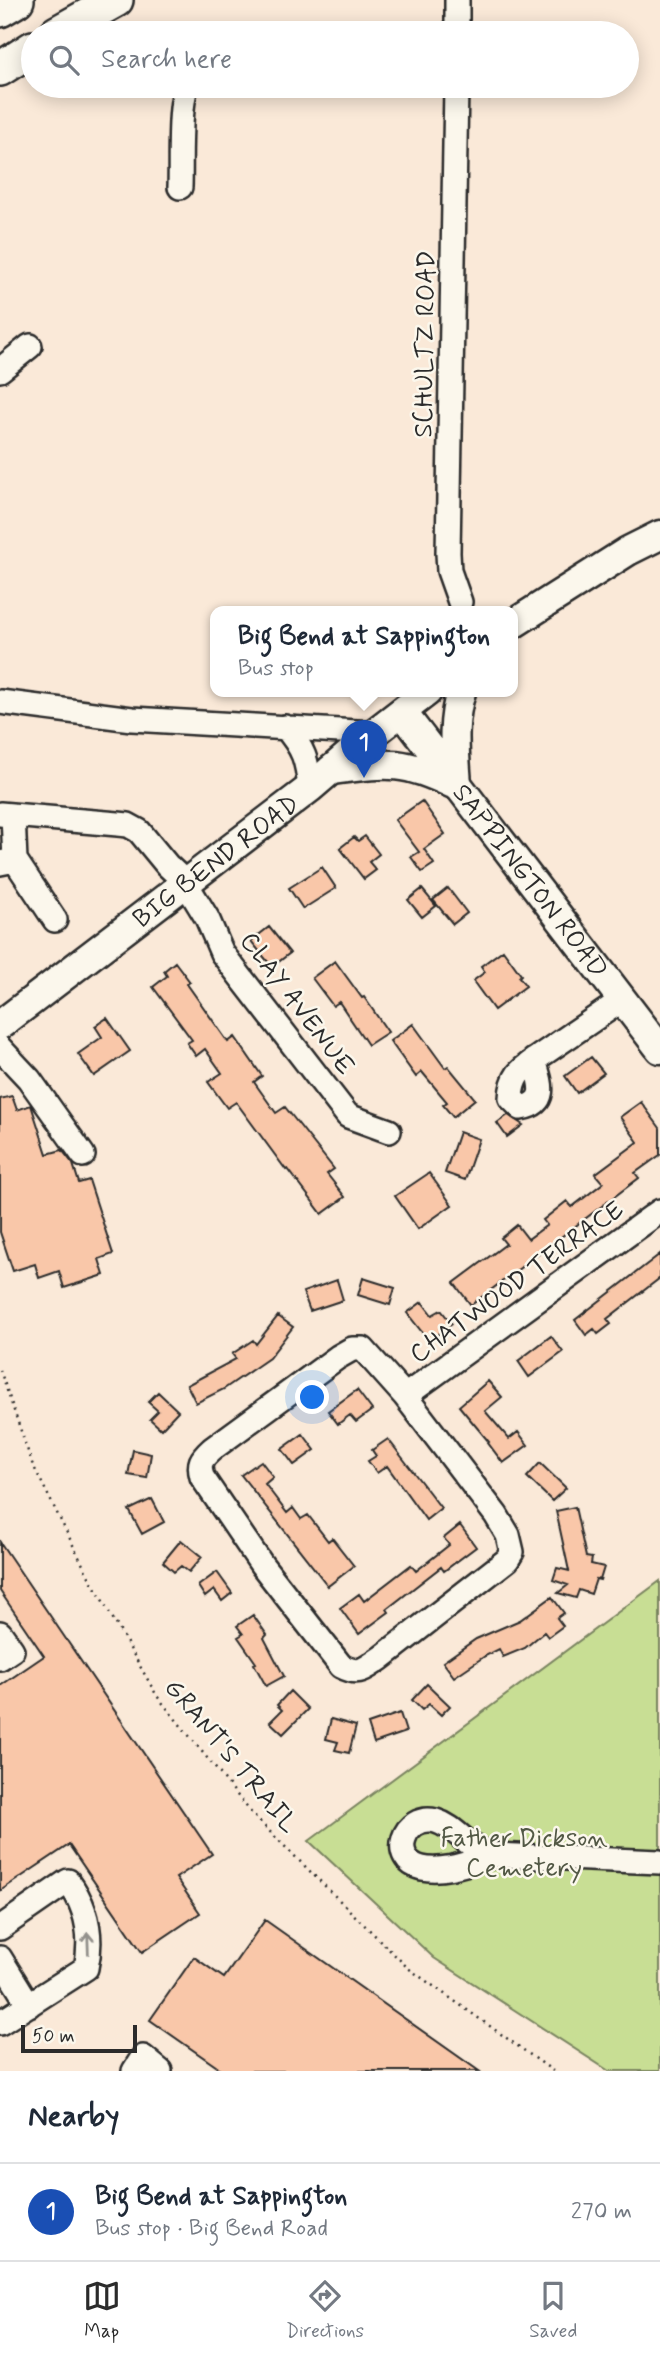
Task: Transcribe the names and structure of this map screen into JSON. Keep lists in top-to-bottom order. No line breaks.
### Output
{"streets":{"main road":["BIG BEND ROAD","SAPPINGTON ROAD"],"street":["SCHULTZ ROAD","CLAY AVENUE","CHATWOOD TERRACE"],"path":["GRANT'S TRAIL"]},"crossings":[["BIG BEND ROAD","SAPPINGTON ROAD"],["BIG BEND ROAD","CLAY AVENUE"]],"parks":["Father Dickson Cemetery"],"scale_bar":"50 m","page":{"search":"Search here","popup":["Big Bend at Sappington","Bus stop"],"pins":"1","scale":"50 m","heading":"Nearby","list":[{"mark":"1","name":"Big Bend at Sappington","note":"Bus stop · Big Bend Road","value":"270 m"}],"nav":["Map","Directions","Saved"]}}
